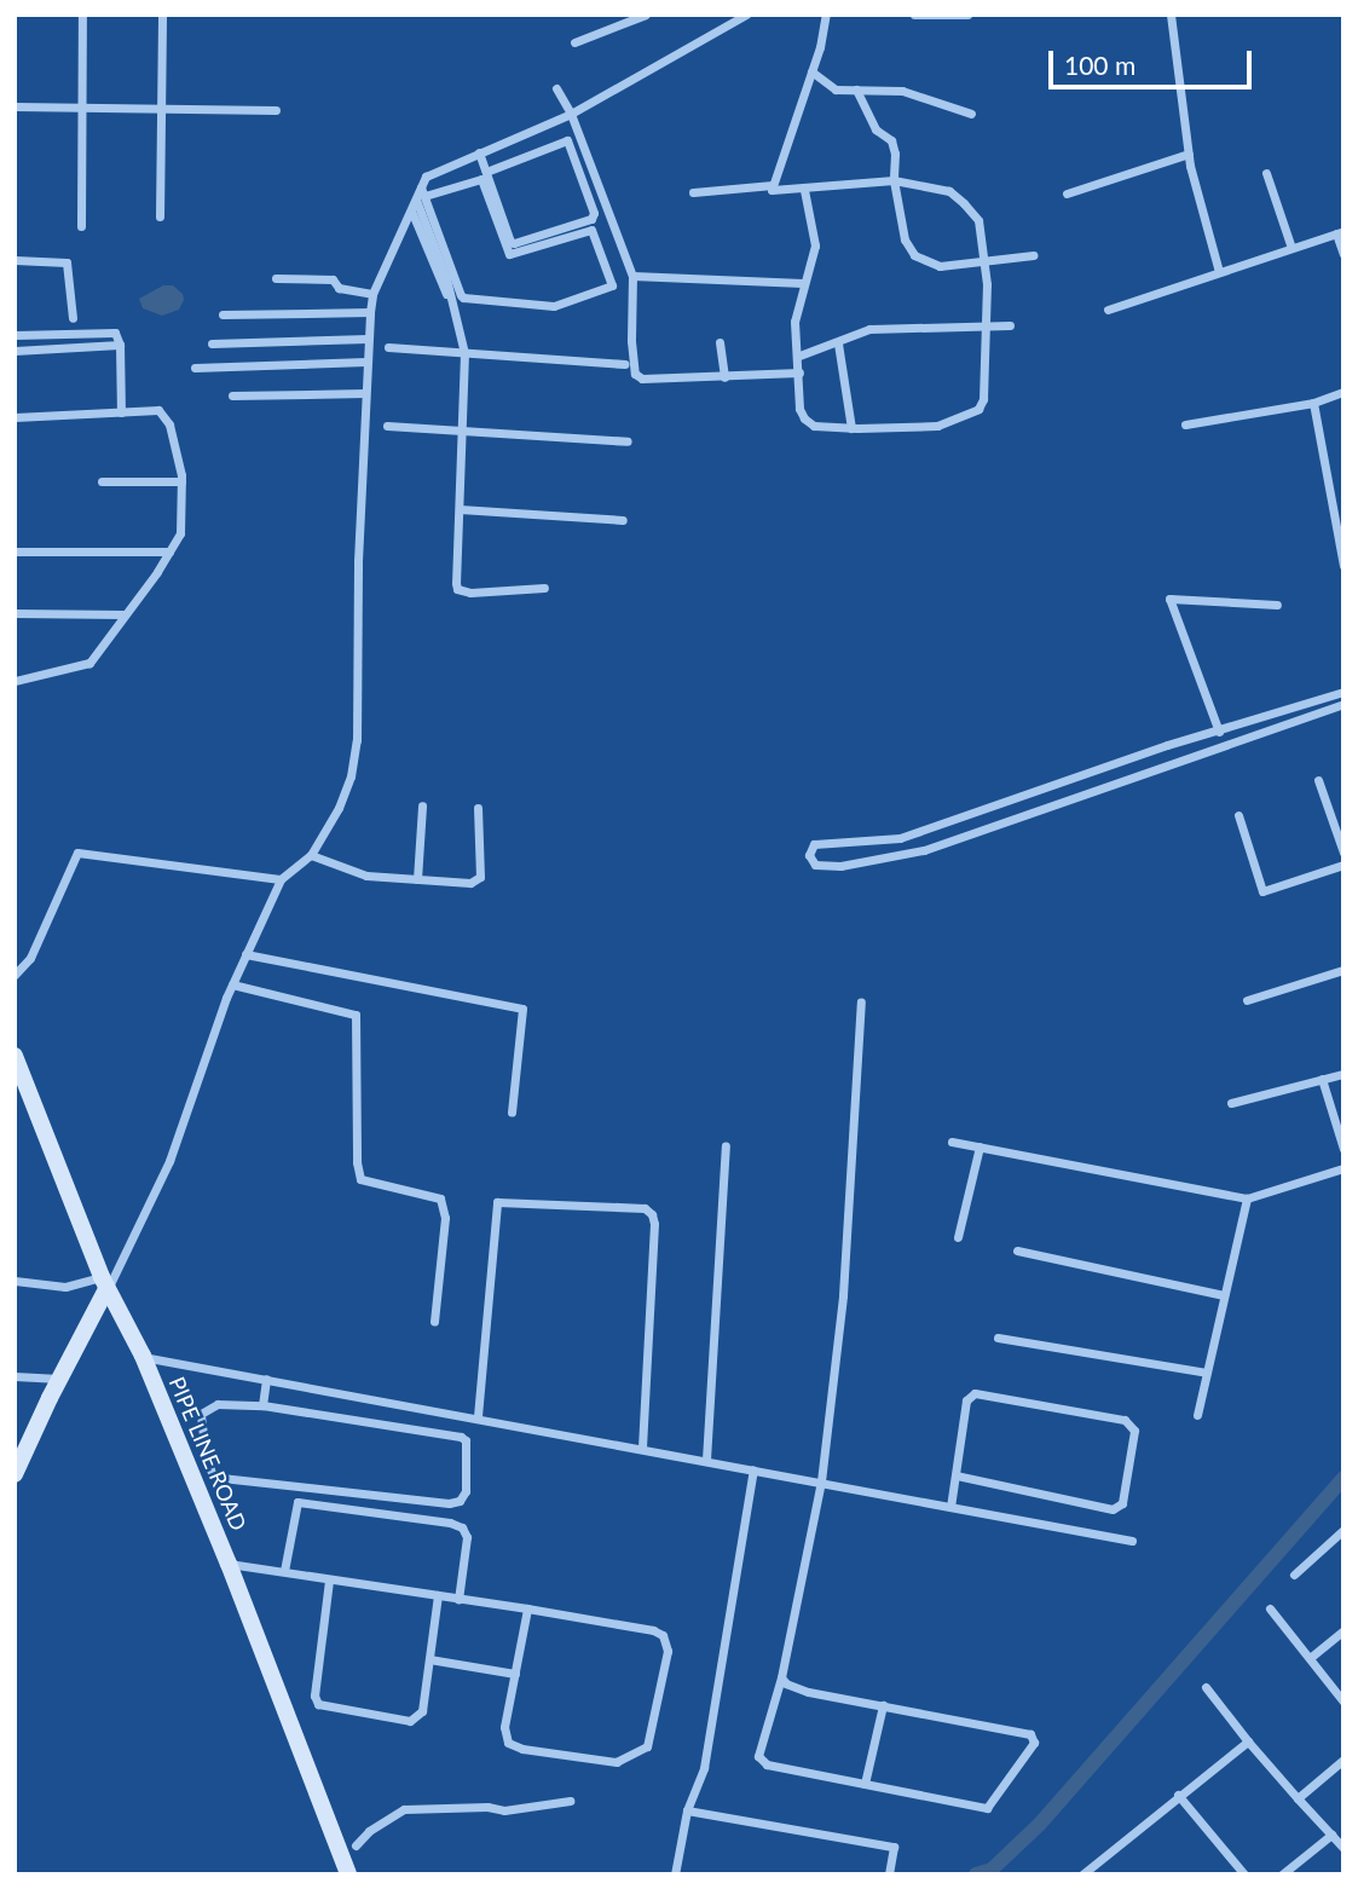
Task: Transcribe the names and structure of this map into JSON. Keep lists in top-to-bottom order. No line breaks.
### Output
{"streets":{"street":["PIPE LINE ROAD"]},"scale_bar":"100 m"}
